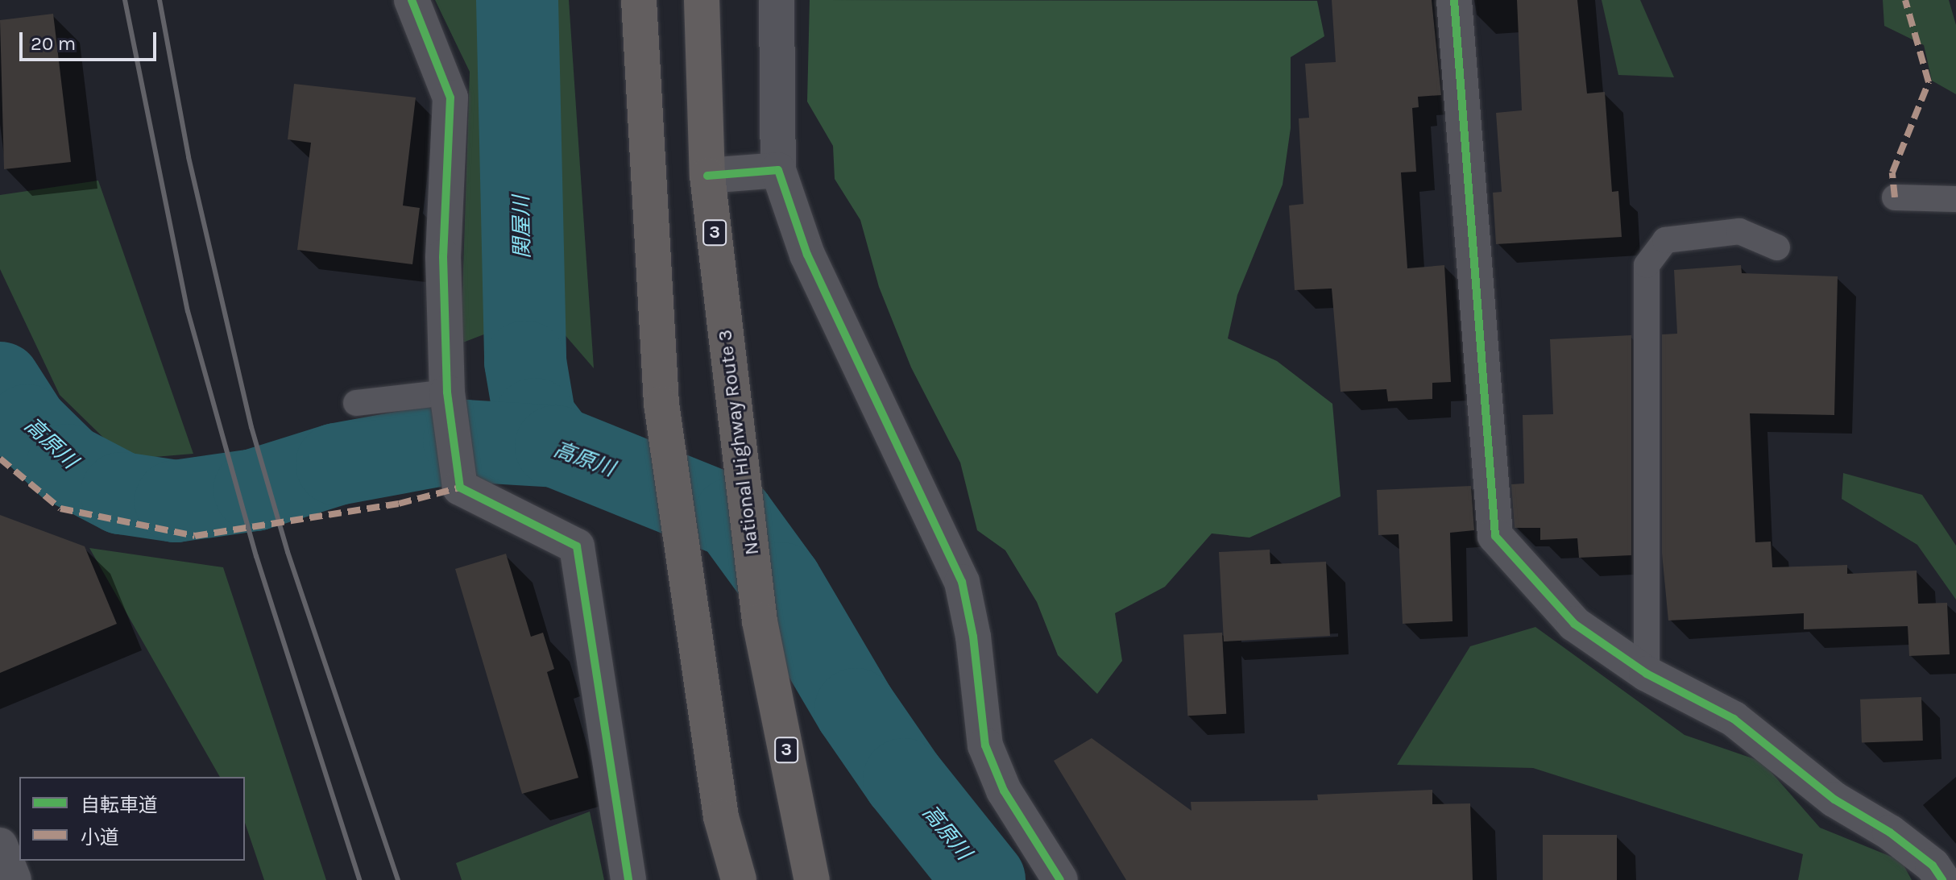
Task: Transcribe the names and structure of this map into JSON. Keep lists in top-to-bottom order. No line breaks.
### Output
{"streets":{"highway":["3","National Highway Route 3"]},"water":["関屋川","高原川"],"legend":["自転車道","小道"],"scale_bar":"20 m"}
